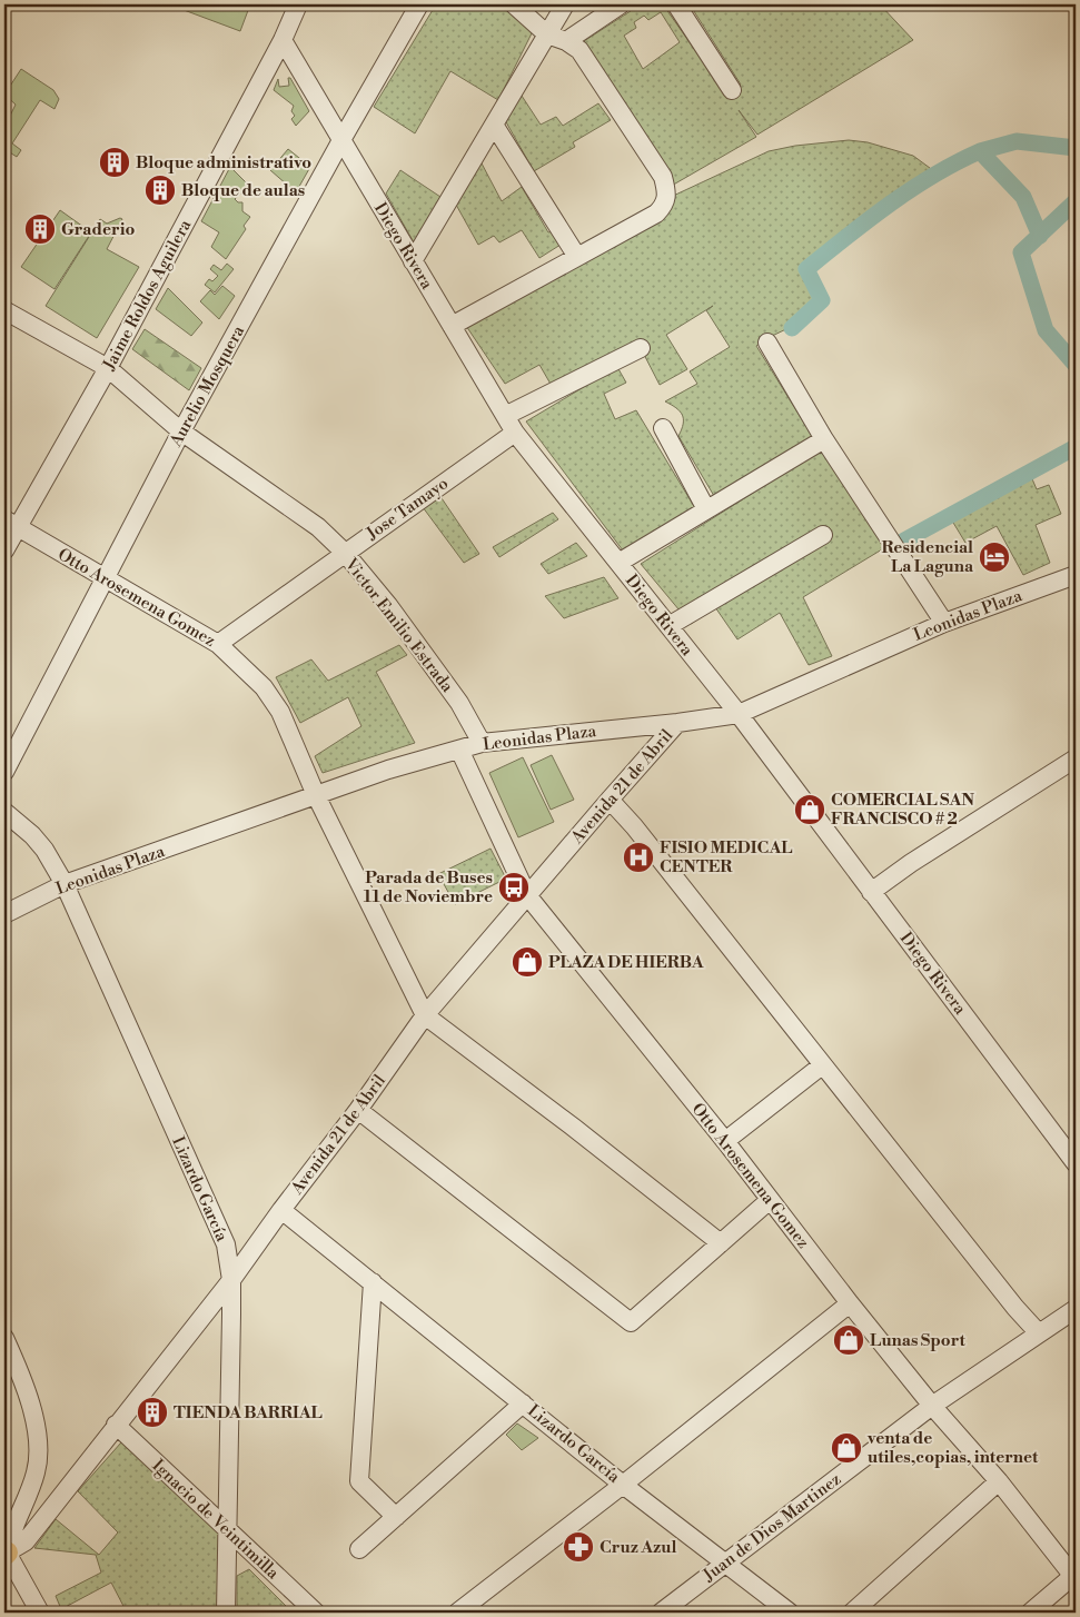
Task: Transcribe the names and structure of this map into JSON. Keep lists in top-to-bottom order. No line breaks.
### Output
{"streets":{"street":["Diego Rivera","Jaime Roldos Aguilera","Aurelio Mosquera","Jose Tamayo","Otto Arosemena Gomez","Leonidas Plaza","Victor Emilio Estrada","Avenida 21 de Abril","Lizardo García","Ignacio de Veintimilla","Juan de Dios Martinez"]},"crossings":[["Diego Rivera","Jaime Roldos Aguilera"],["Diego Rivera","Aurelio Mosquera"],["Diego Rivera","Jose Tamayo"],["Diego Rivera","Leonidas Plaza"],["Jaime Roldos Aguilera","Otto Arosemena Gomez"],["Jaime Roldos Aguilera","Victor Emilio Estrada"],["Aurelio Mosquera","Otto Arosemena Gomez"],["Aurelio Mosquera","Victor Emilio Estrada"],["Jose Tamayo","Otto Arosemena Gomez"],["Jose Tamayo","Victor Emilio Estrada"],["Otto Arosemena Gomez","Leonidas Plaza"],["Otto Arosemena Gomez","Avenida 21 de Abril"],["Otto Arosemena Gomez","Juan de Dios Martinez"],["Leonidas Plaza","Victor Emilio Estrada"],["Leonidas Plaza","Avenida 21 de Abril"],["Leonidas Plaza","Lizardo García"],["Avenida 21 de Abril","Lizardo García"],["Avenida 21 de Abril","Ignacio de Veintimilla"],["Lizardo García","Ignacio de Veintimilla"],["Lizardo García","Juan de Dios Martinez"]],"places":{"building":["Bloque administrativo","Bloque de aulas","Graderio","TIENDA BARRIAL"],"hotel":["Residencial La Laguna"],"shop":["COMERCIAL SAN FRANCISCO # 2","PLAZA DE HIERBA","Lunas Sport","venta de utiles,copias, internet"],"hospital":["FISIO MEDICAL CENTER"],"bus stop":["Parada de Buses 11 de Noviembre"],"pharmacy":["Cruz Azul"]}}
